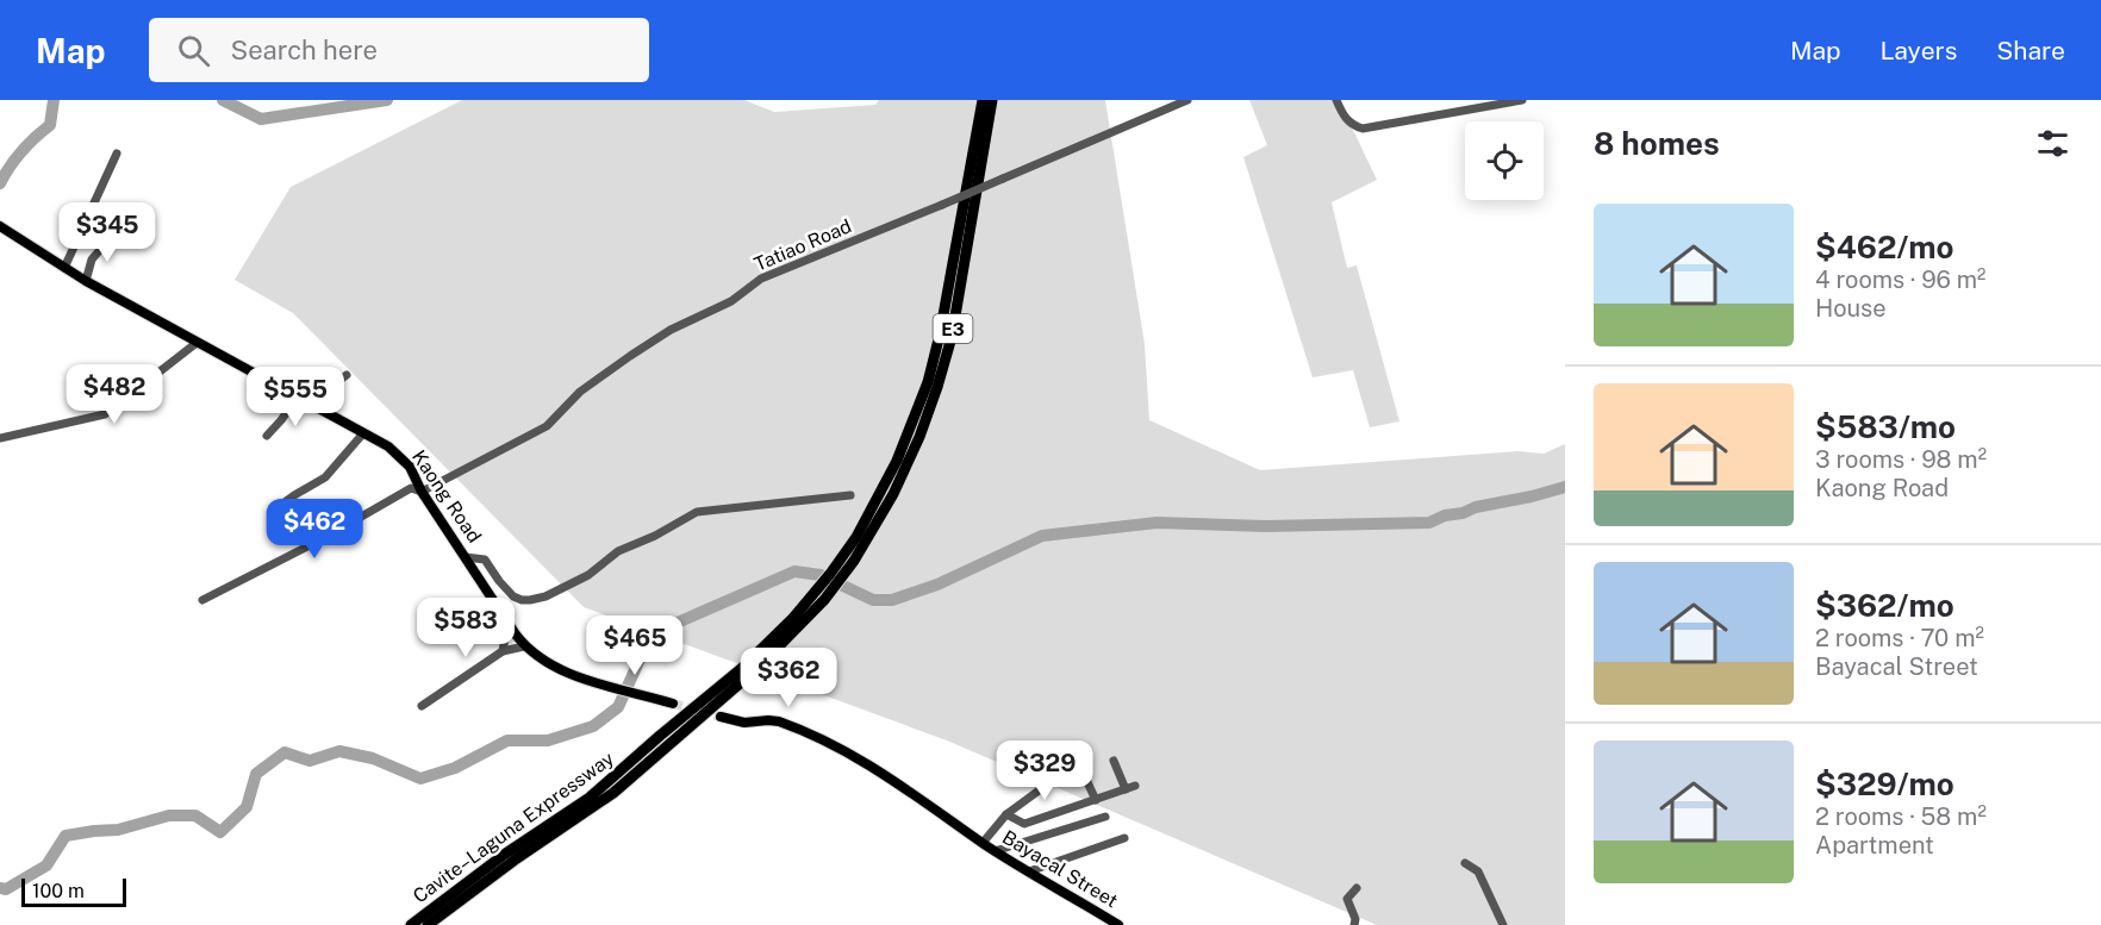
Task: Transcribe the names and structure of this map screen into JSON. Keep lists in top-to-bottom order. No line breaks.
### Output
{"streets":{"highway":["E3","Cavite–Laguna Expressway"],"main road":["Kaong Road","Bayacal Street"],"street":["Tatiao Road"]},"crossings":[["Tatiao Road","Kaong Road"]],"scale_bar":"100 m","page":{"header":"Map","search":"Search here","nav":["Map","Layers","Share"],"heading":"8 homes","list":[{"name":"$462/mo","note":"4 rooms · 96 m² · House"},{"name":"$583/mo","note":"3 rooms · 98 m² · Kaong Road"},{"name":"$362/mo","note":"2 rooms · 70 m² · Bayacal Street"},{"name":"$329/mo","note":"2 rooms · 58 m² · Apartment"}],"price":["$345","$482","$555","$462","$583","$465","$362","$329"],"scale":"100 m"}}
